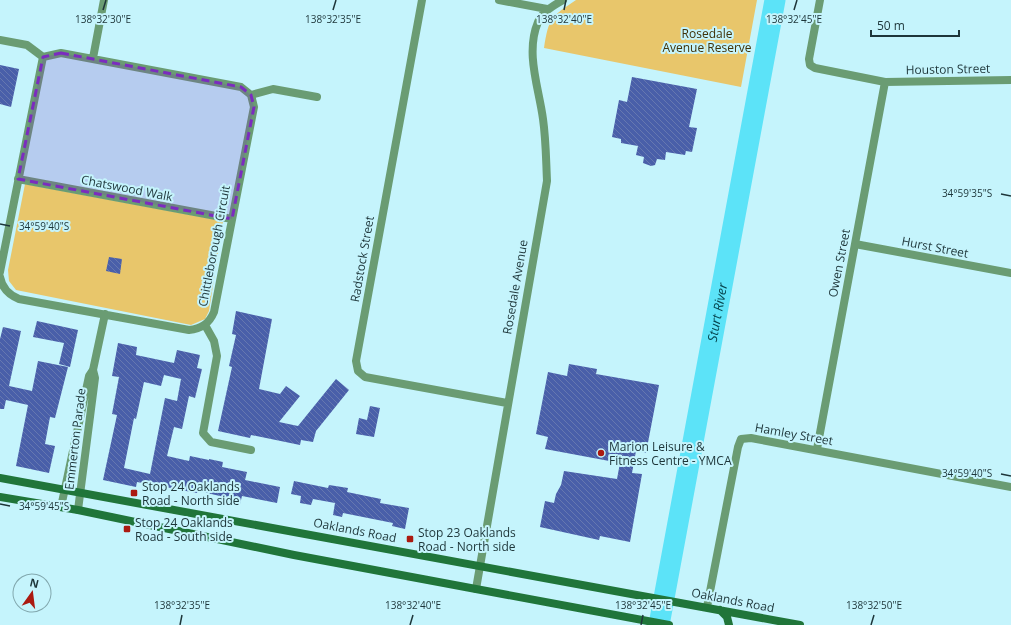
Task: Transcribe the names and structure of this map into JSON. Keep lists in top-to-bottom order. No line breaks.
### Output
{"streets":{"main road":["Oaklands Road"],"street":["Houston Street","Chatswood Walk","Chittleborough Circuit","Hurst Street","Radstock Street","Owen Street","Rosedale Avenue","Hamley Street","Emmerton Parade"]},"crossings":[["Houston Street","Owen Street"],["Chatswood Walk","Chittleborough Circuit"],["Chittleborough Circuit","Emmerton Parade"],["Hurst Street","Owen Street"],["Radstock Street","Rosedale Avenue"],["Owen Street","Hamley Street"],["Rosedale Avenue","Oaklands Road"],["Hamley Street","Oaklands Road"],["Emmerton Parade","Oaklands Road"]],"water":["Sturt River"],"parks":["Rosedale Avenue Reserve"],"places":{"other":["Marion Leisure & Fitness Centre - YMCA"],"transit":["Stop 24 Oaklands Road - North side","Stop 24 Oaklands Road - South side","Stop 23 Oaklands Road - North side"]},"scale_bar":"50 m","north":"top","coordinates":["138°32'30\"E","138°32'35\"E","138°32'40\"E","138°32'45\"E","34°59'35\"S","34°59'40\"S","34°59'45\"S","138°32'50\"E"]}
